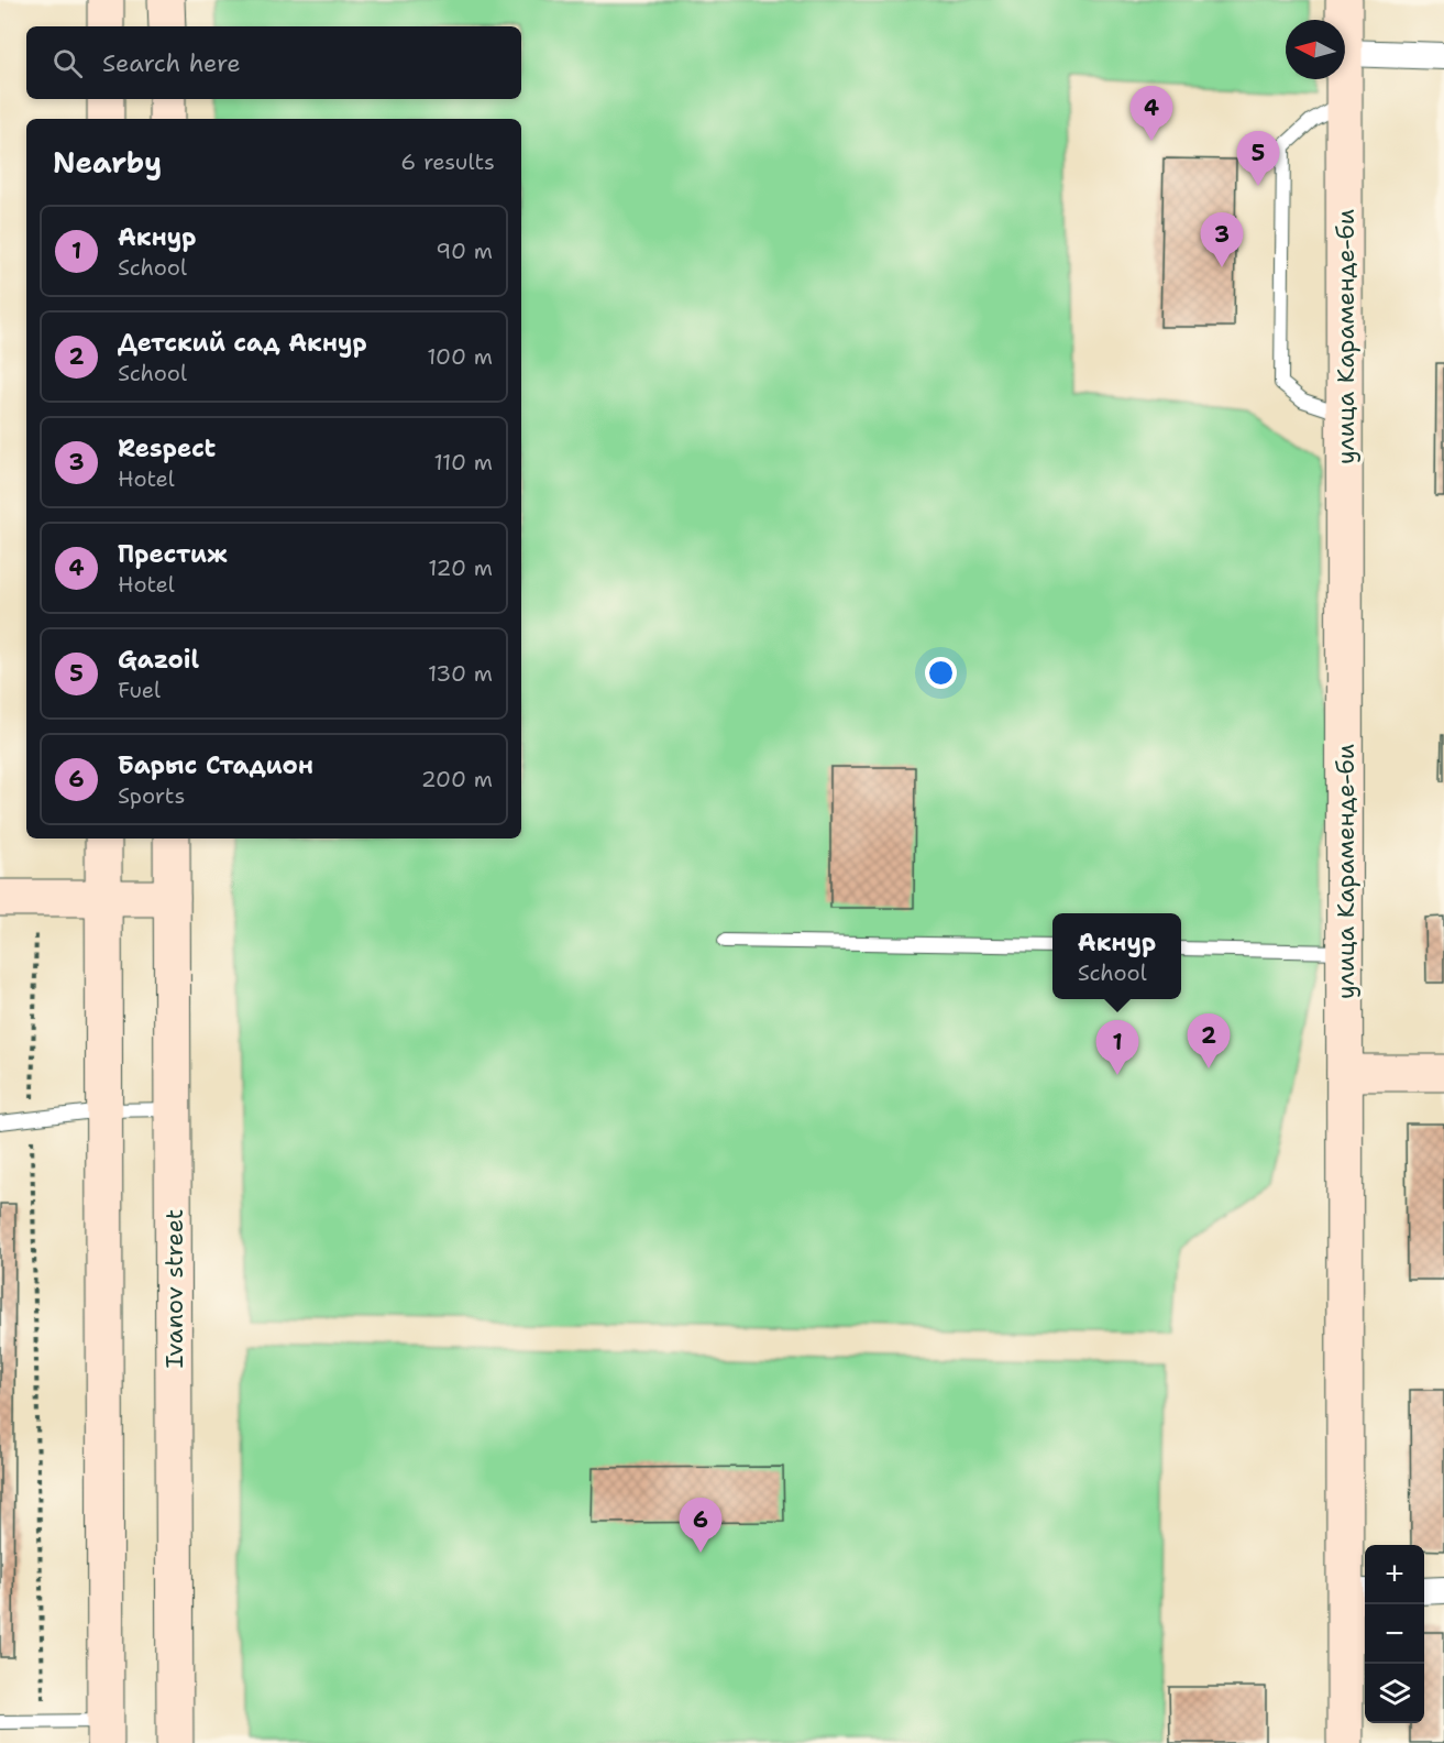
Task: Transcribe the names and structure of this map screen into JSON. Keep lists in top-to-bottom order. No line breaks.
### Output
{"streets":{"street":["улица Караменде-би","Ivanov street"]},"north":"left","page":{"search":"Search here","pins":["4","5","3","2","1","6"],"heading":["Nearby","6 results"],"list":[{"mark":"1","name":"Акнур","note":"School","value":"90 m"},{"mark":"2","name":"Детский сад Акнур","note":"School","value":"100 m"},{"mark":"3","name":"Respect","note":"Hotel","value":"110 m"},{"mark":"4","name":"Престиж","note":"Hotel","value":"120 m"},{"mark":"5","name":"Gazoil","note":"Fuel","value":"130 m"},{"mark":"6","name":"Барыс Стадион","note":"Sports","value":"200 m"}],"popup":["Акнур","School"],"map_buttons":["+","−"]}}
